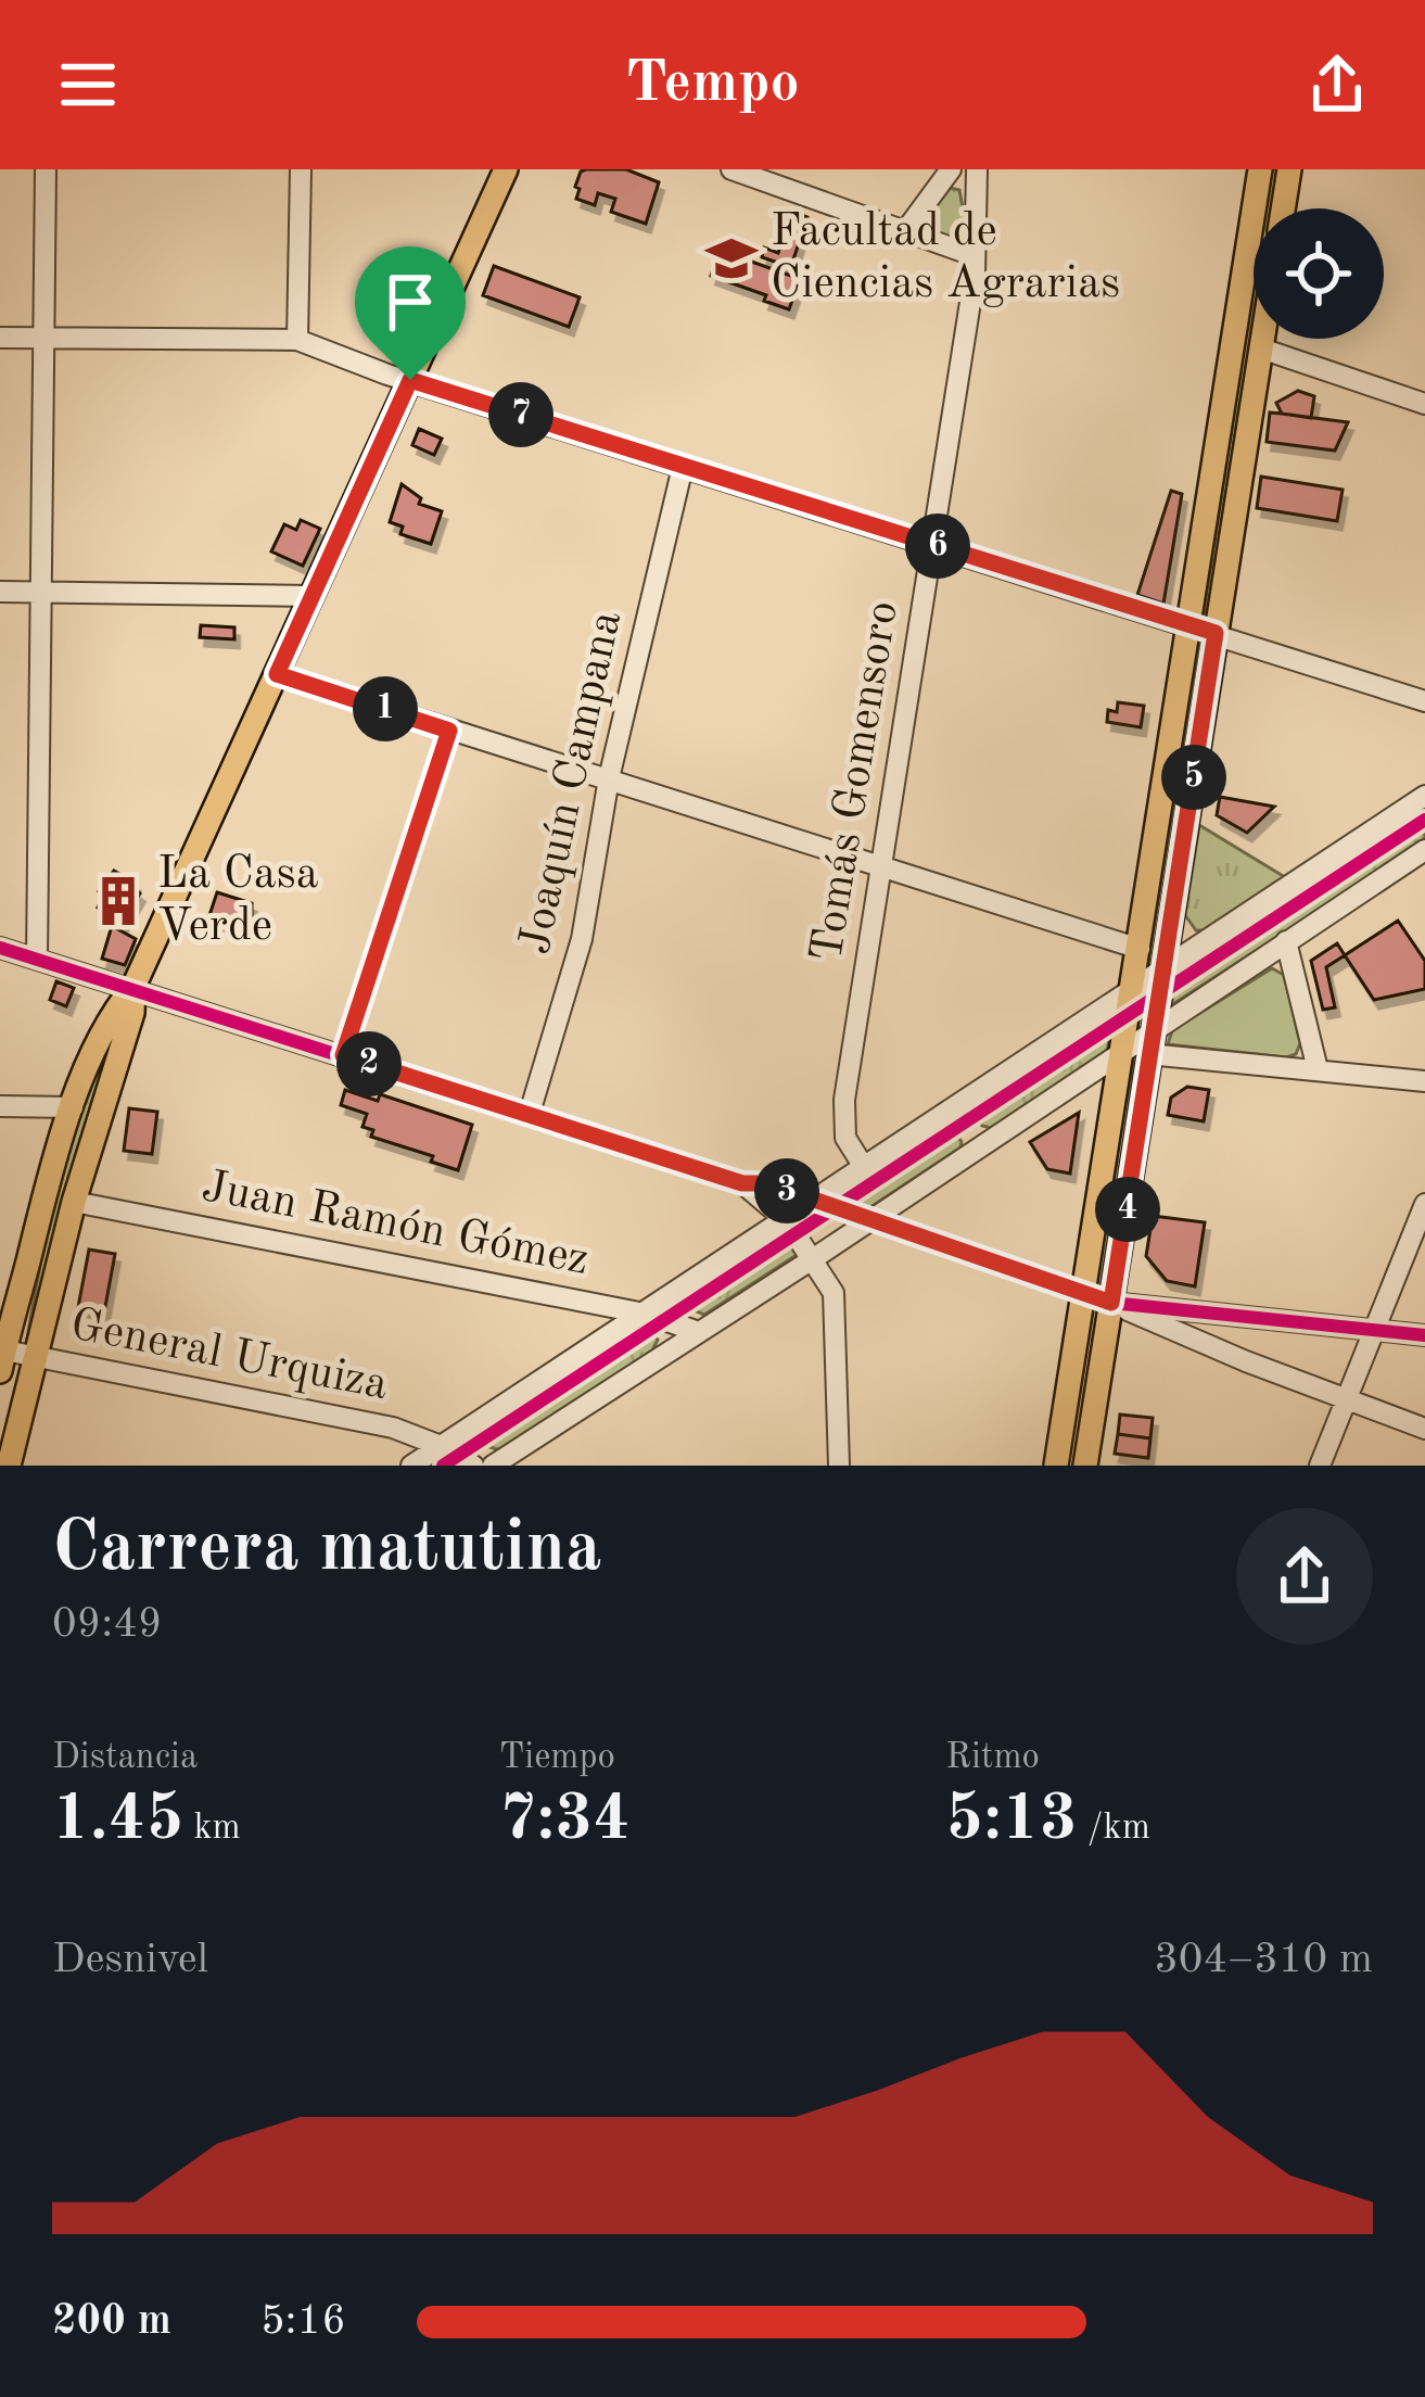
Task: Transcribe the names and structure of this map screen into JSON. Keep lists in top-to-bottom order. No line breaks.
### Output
{"streets":{"street":["Tomás Gomensoro","Joaquín Campana","Juan Ramón Gómez","General Urquiza"]},"places":{"school or university":["Facultad de Ciencias Agrarias"],"building":["La Casa Verde"]},"page":{"header":"Tempo","pins":["7","6","1","5","2","3","4"],"heading":["Carrera matutina","09:49"],"stats":[["Distancia","1.45 km"],["Tiempo","7:34"],["Ritmo","5:13 /km"]],"chart":["Desnivel","304–310 m"],"list":[{"name":"200 m","note":"5:16"}]}}
